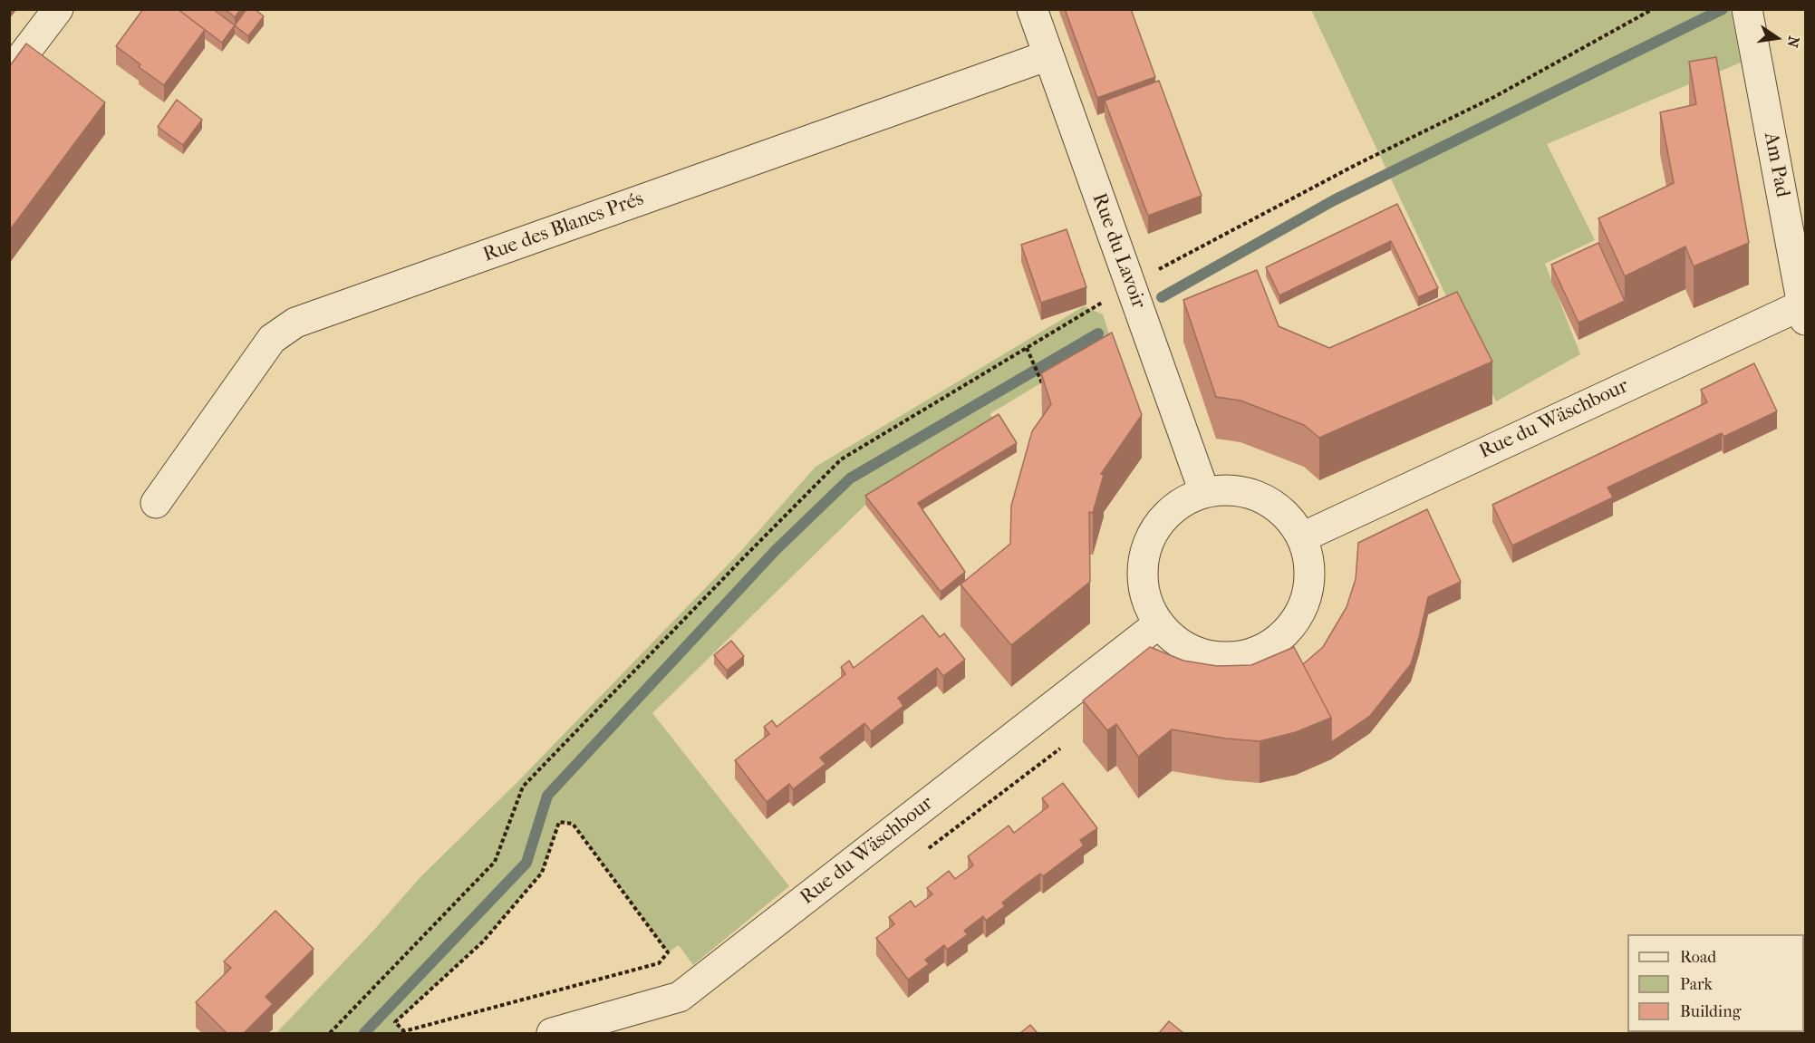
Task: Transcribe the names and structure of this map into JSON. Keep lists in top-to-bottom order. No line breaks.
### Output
{"streets":{"street":["Am Pad","Rue des Blancs Prés","Rue du Lavoir","Rue du Wäschbour"]},"crossings":[["Am Pad","Rue du Wäschbour"],["Rue des Blancs Prés","Rue du Lavoir"],["Rue du Lavoir","Rue du Wäschbour"]],"legend":["Road","Park","Building"],"north":"right"}
